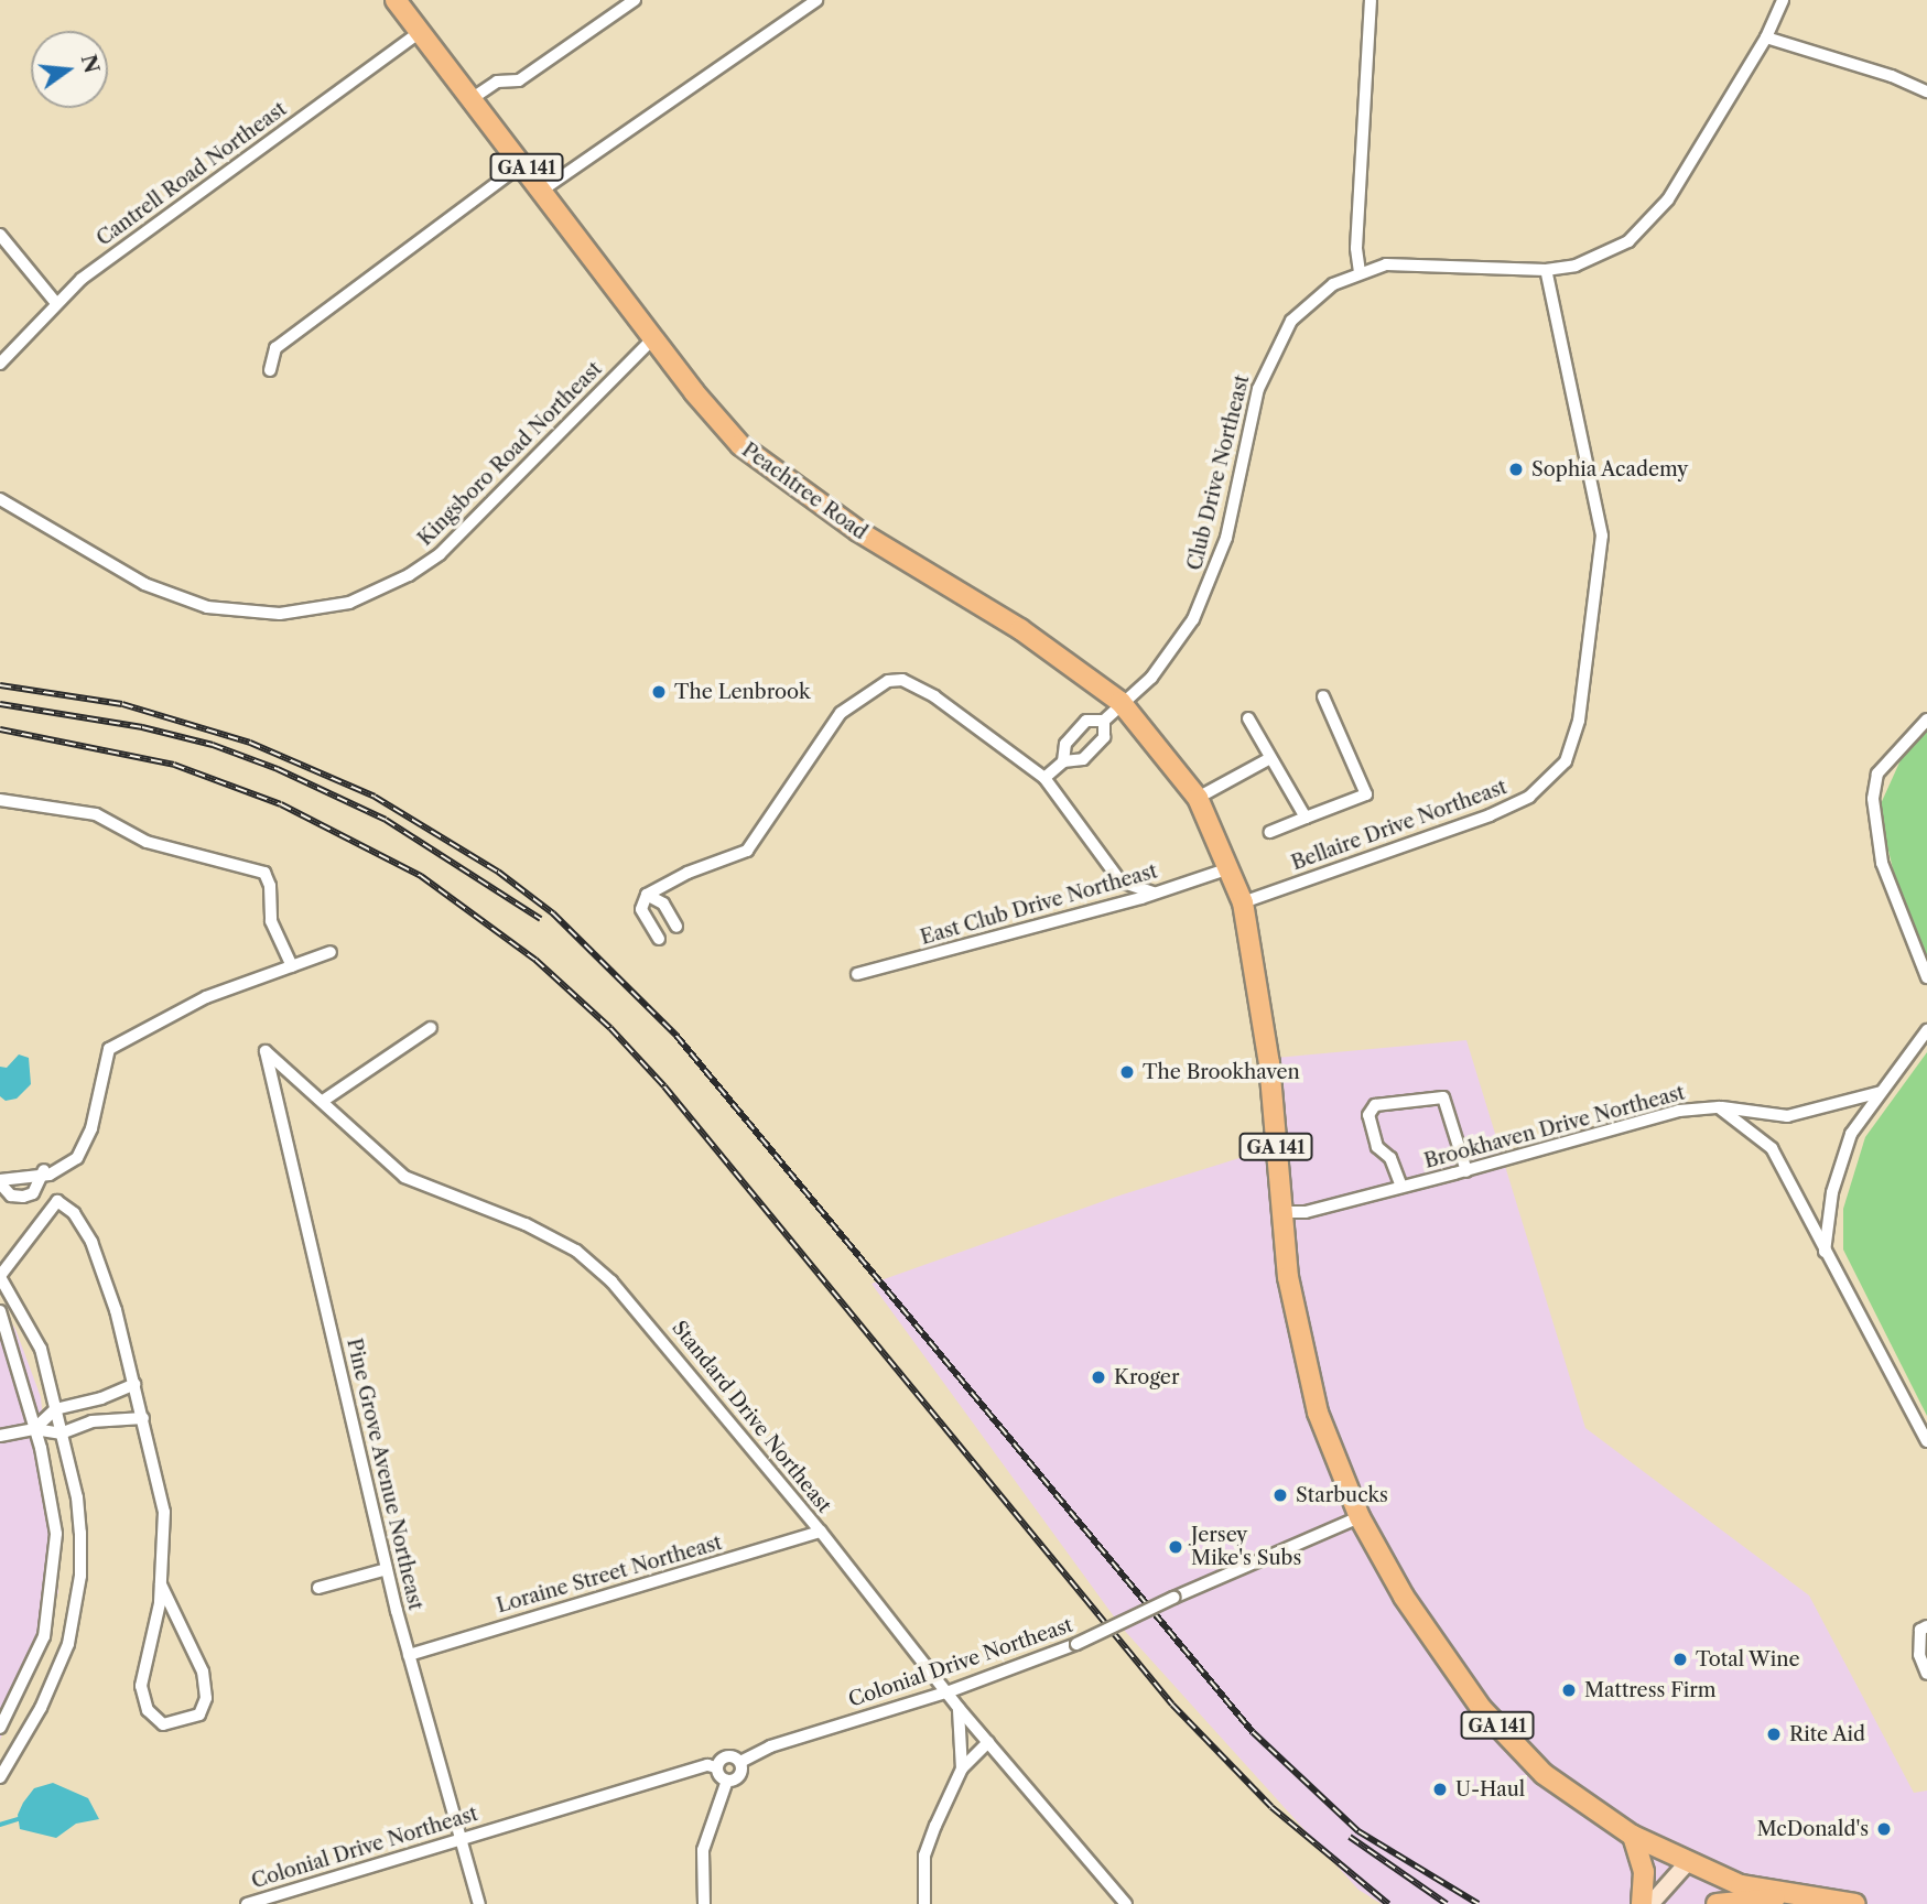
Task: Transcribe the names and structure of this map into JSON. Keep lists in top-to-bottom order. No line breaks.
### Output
{"streets":{"highway":["GA 141","Peachtree Road"],"street":["Cantrell Road Northeast","Kingsboro Road Northeast","Club Drive Northeast","Bellaire Drive Northeast","East Club Drive Northeast","Brookhaven Drive Northeast","Standard Drive Northeast","Pine Grove Avenue Northeast","Loraine Street Northeast","Colonial Drive Northeast"]},"crossings":[["GA 141","Peachtree Road"],["GA 141","Bellaire Drive Northeast"],["GA 141","East Club Drive Northeast"],["GA 141","Brookhaven Drive Northeast"],["GA 141","Colonial Drive Northeast"],["Cantrell Road Northeast","Peachtree Road"],["Kingsboro Road Northeast","Peachtree Road"],["Club Drive Northeast","Peachtree Road"],["Club Drive Northeast","Bellaire Drive Northeast"],["Standard Drive Northeast","Pine Grove Avenue Northeast"],["Standard Drive Northeast","Loraine Street Northeast"],["Standard Drive Northeast","Colonial Drive Northeast"],["Pine Grove Avenue Northeast","Loraine Street Northeast"],["Pine Grove Avenue Northeast","Colonial Drive Northeast"]],"places":["Sophia Academy","The Lenbrook","The Brookhaven","Kroger","Starbucks","Jersey Mike's Subs","Total Wine","Mattress Firm","Rite Aid","U-Haul","McDonald's"],"north":"right"}
